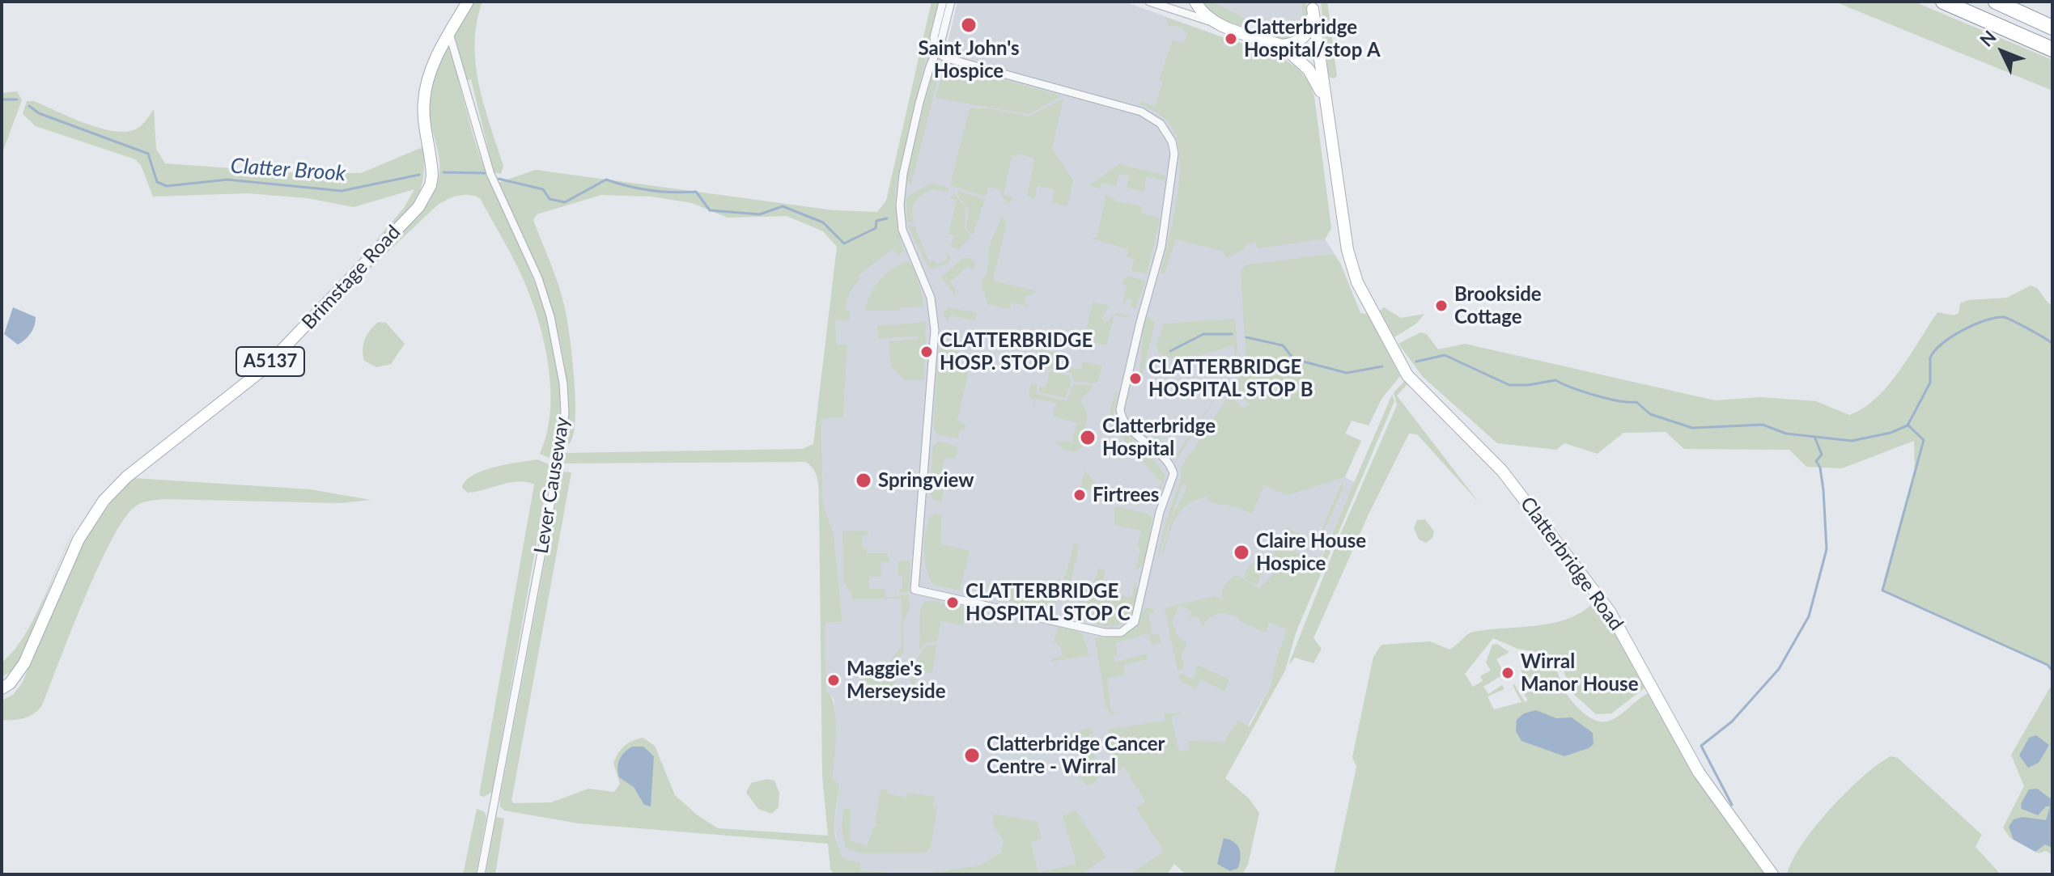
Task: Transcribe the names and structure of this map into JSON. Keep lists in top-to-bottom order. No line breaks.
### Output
{"streets":{"main road":["Brimstage Road","A5137","Clatterbridge Road"],"street":["Lever Causeway"]},"crossings":[["Brimstage Road","Lever Causeway"]],"water":["Clatter Brook"],"places":["Saint John's Hospice","Clatterbridge Hospital/stop A","Brookside Cottage","CLATTERBRIDGE HOSP. STOP D","CLATTERBRIDGE HOSPITAL STOP B","Clatterbridge Hospital","Springview","Firtrees","Claire House Hospice","CLATTERBRIDGE HOSPITAL STOP C","Wirral Manor House","Maggie's Merseyside","Clatterbridge Cancer Centre - Wirral"],"north":"top left"}
